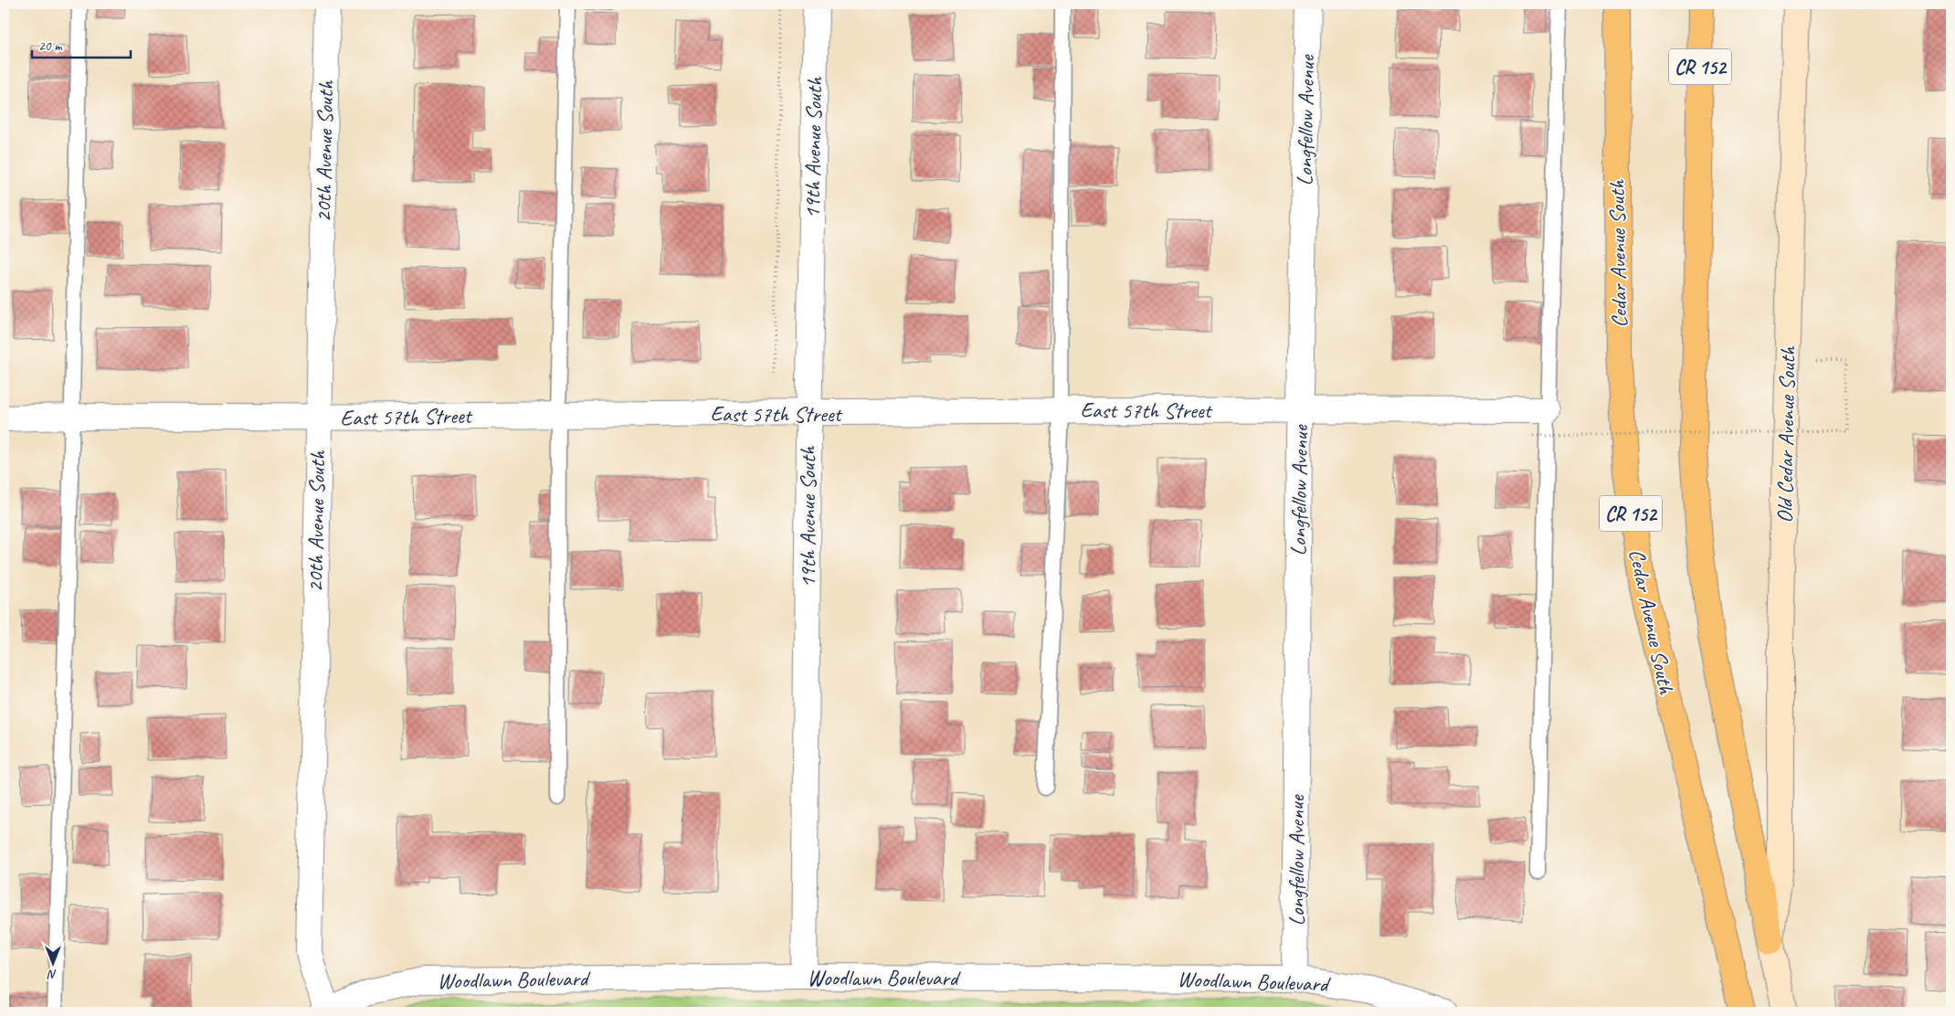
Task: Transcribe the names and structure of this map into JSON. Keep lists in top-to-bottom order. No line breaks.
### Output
{"streets":{"highway":["CR 152","Cedar Avenue South"],"street":["Longfellow Avenue","19th Avenue South","20th Avenue South","East 57th Street","Old Cedar Avenue South","Woodlawn Boulevard"]},"crossings":[["CR 152","Old Cedar Avenue South"],["Longfellow Avenue","East 57th Street"],["Longfellow Avenue","Woodlawn Boulevard"],["19th Avenue South","East 57th Street"],["19th Avenue South","Woodlawn Boulevard"],["20th Avenue South","East 57th Street"],["20th Avenue South","Woodlawn Boulevard"]],"scale_bar":"20 m","north":"bottom"}
